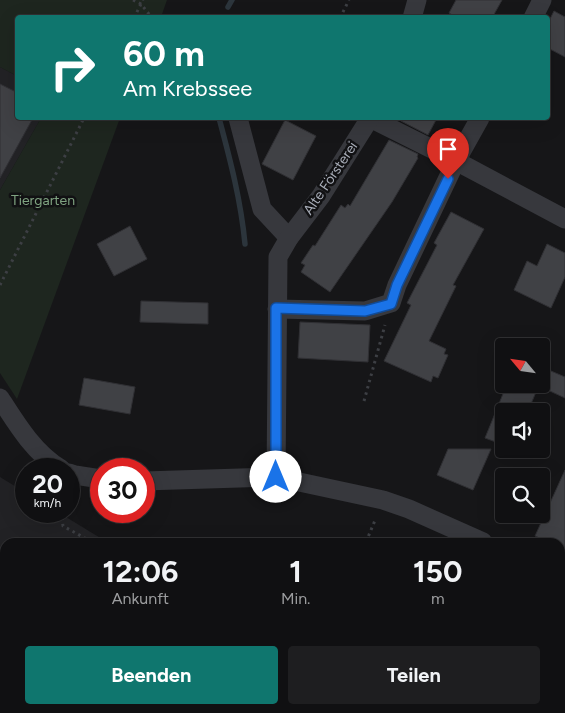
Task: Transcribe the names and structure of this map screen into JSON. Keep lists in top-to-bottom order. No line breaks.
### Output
{"streets":{"street":["Alte Försterei"]},"parks":["Tiergarten"],"north":"top left","page":{"turn":["60 m","Am Krebssee"],"speed":"20 km/h","limit":"30","eta":["12:06","Ankunft","1","Min.","150","m"],"buttons":["Beenden","Teilen"]}}
